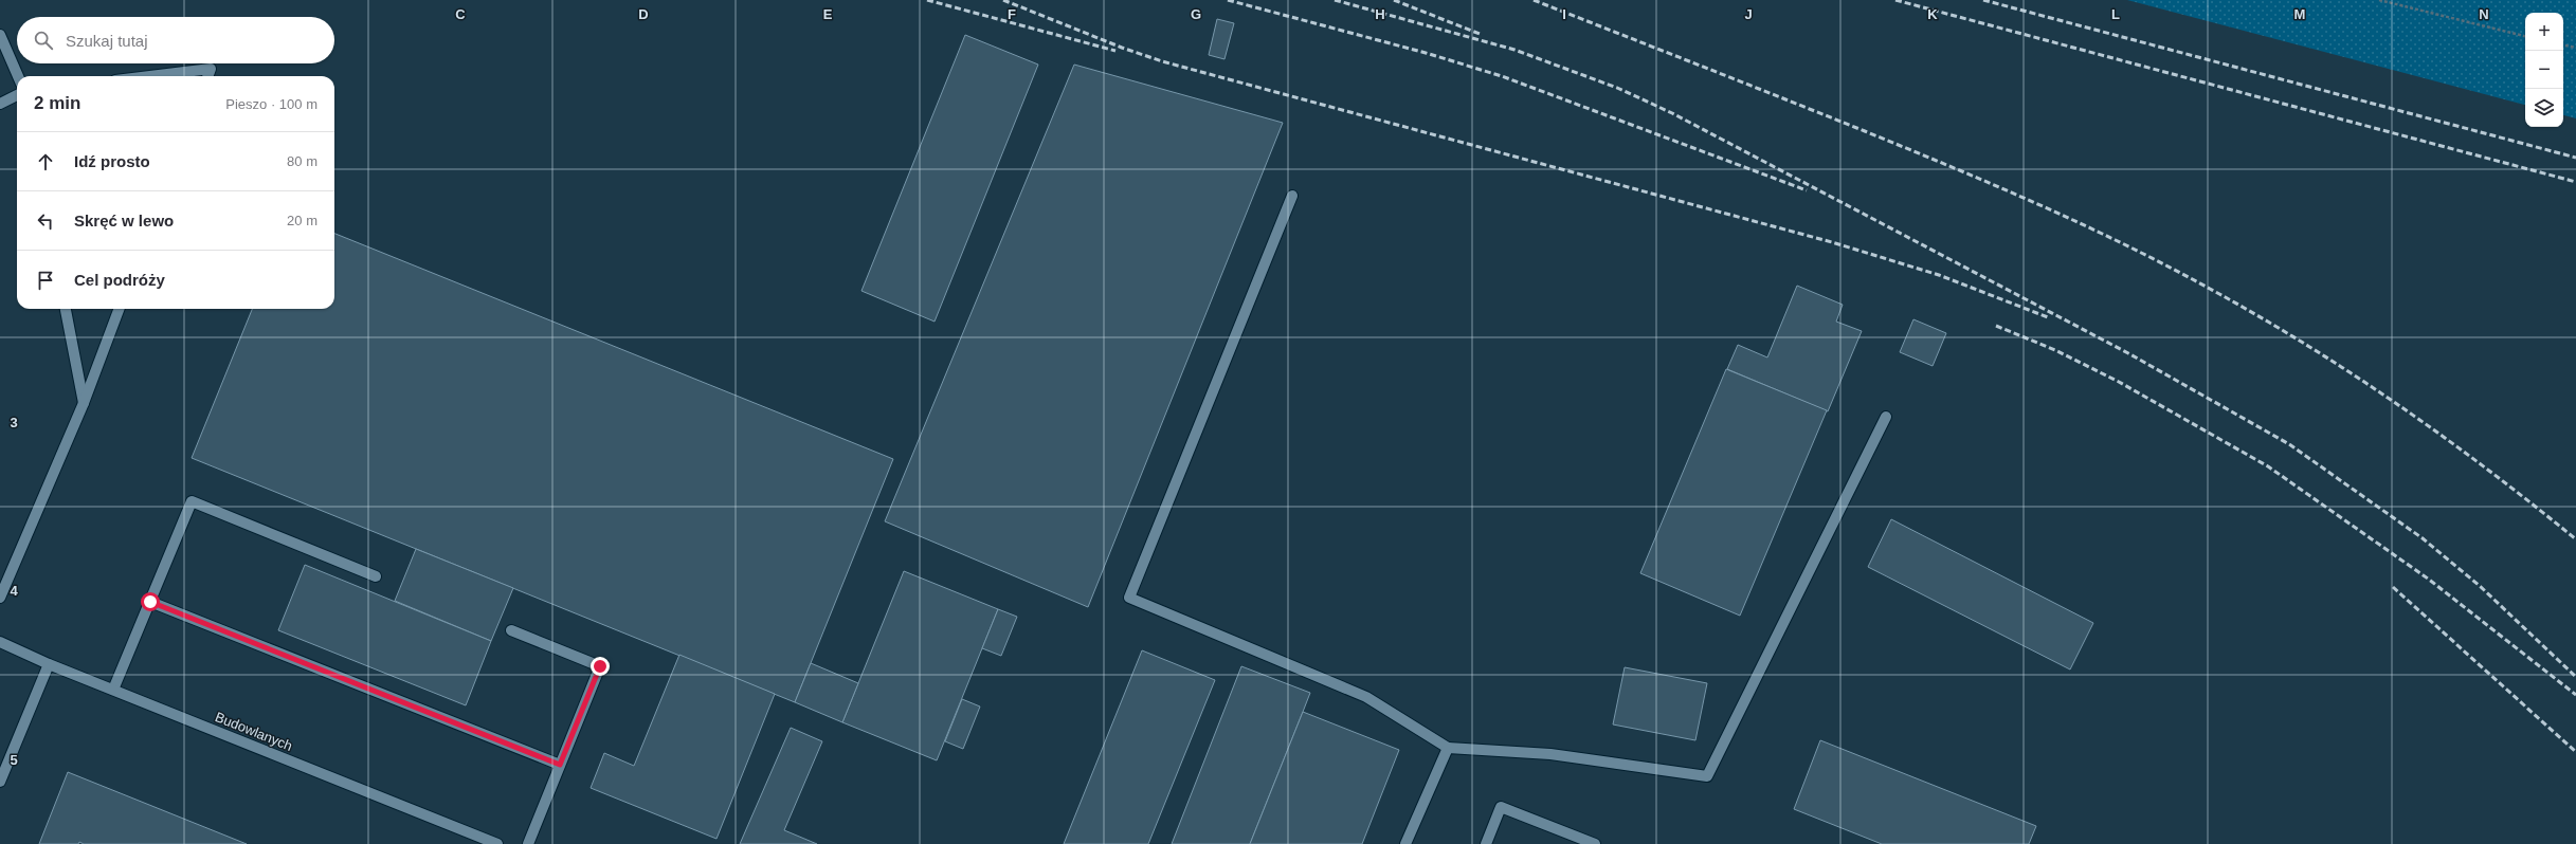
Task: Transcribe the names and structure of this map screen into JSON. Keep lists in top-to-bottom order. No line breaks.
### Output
{"streets":{"street":["Budowlanych"]},"page":{"map_buttons":["+","−"],"search":"Szukaj tutaj","heading":["2 min","Pieszo · 100 m"],"list":[["Idź prosto","80 m"],["Skręć w lewo","20 m"],"Cel podróży"]},"grid":{"columns":["C","D","E","F","G","H","I","J","K","L","M","N"],"rows":["3","4","5"]}}
